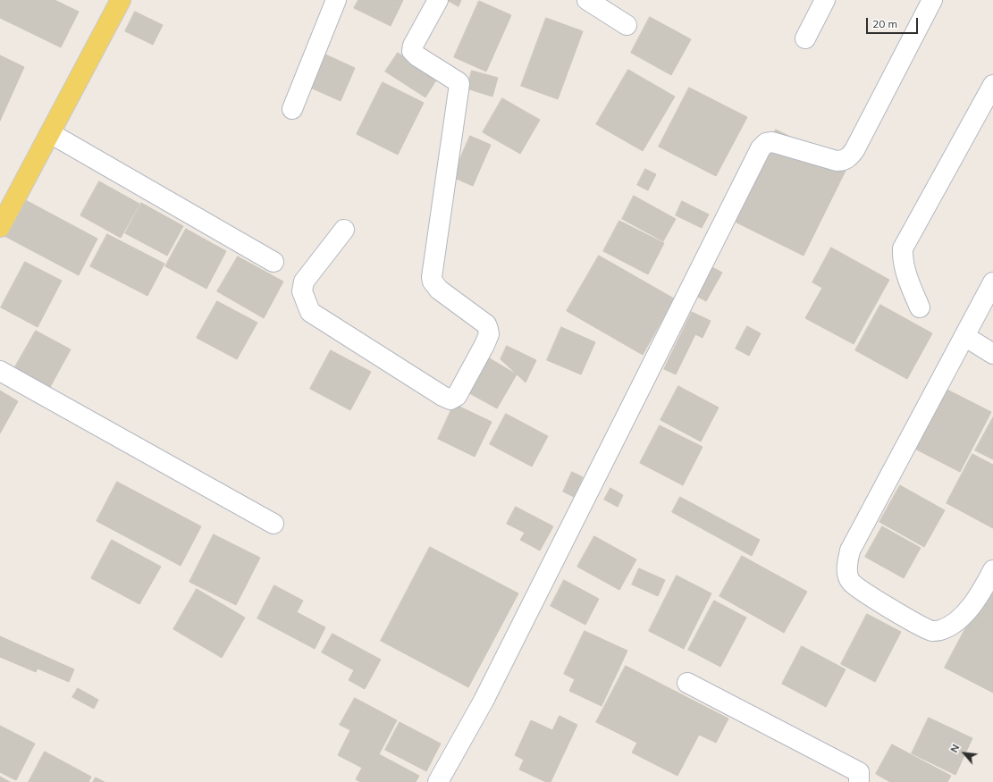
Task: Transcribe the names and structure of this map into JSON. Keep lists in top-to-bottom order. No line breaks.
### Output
{"scale_bar":"20 m","north":"top left"}
